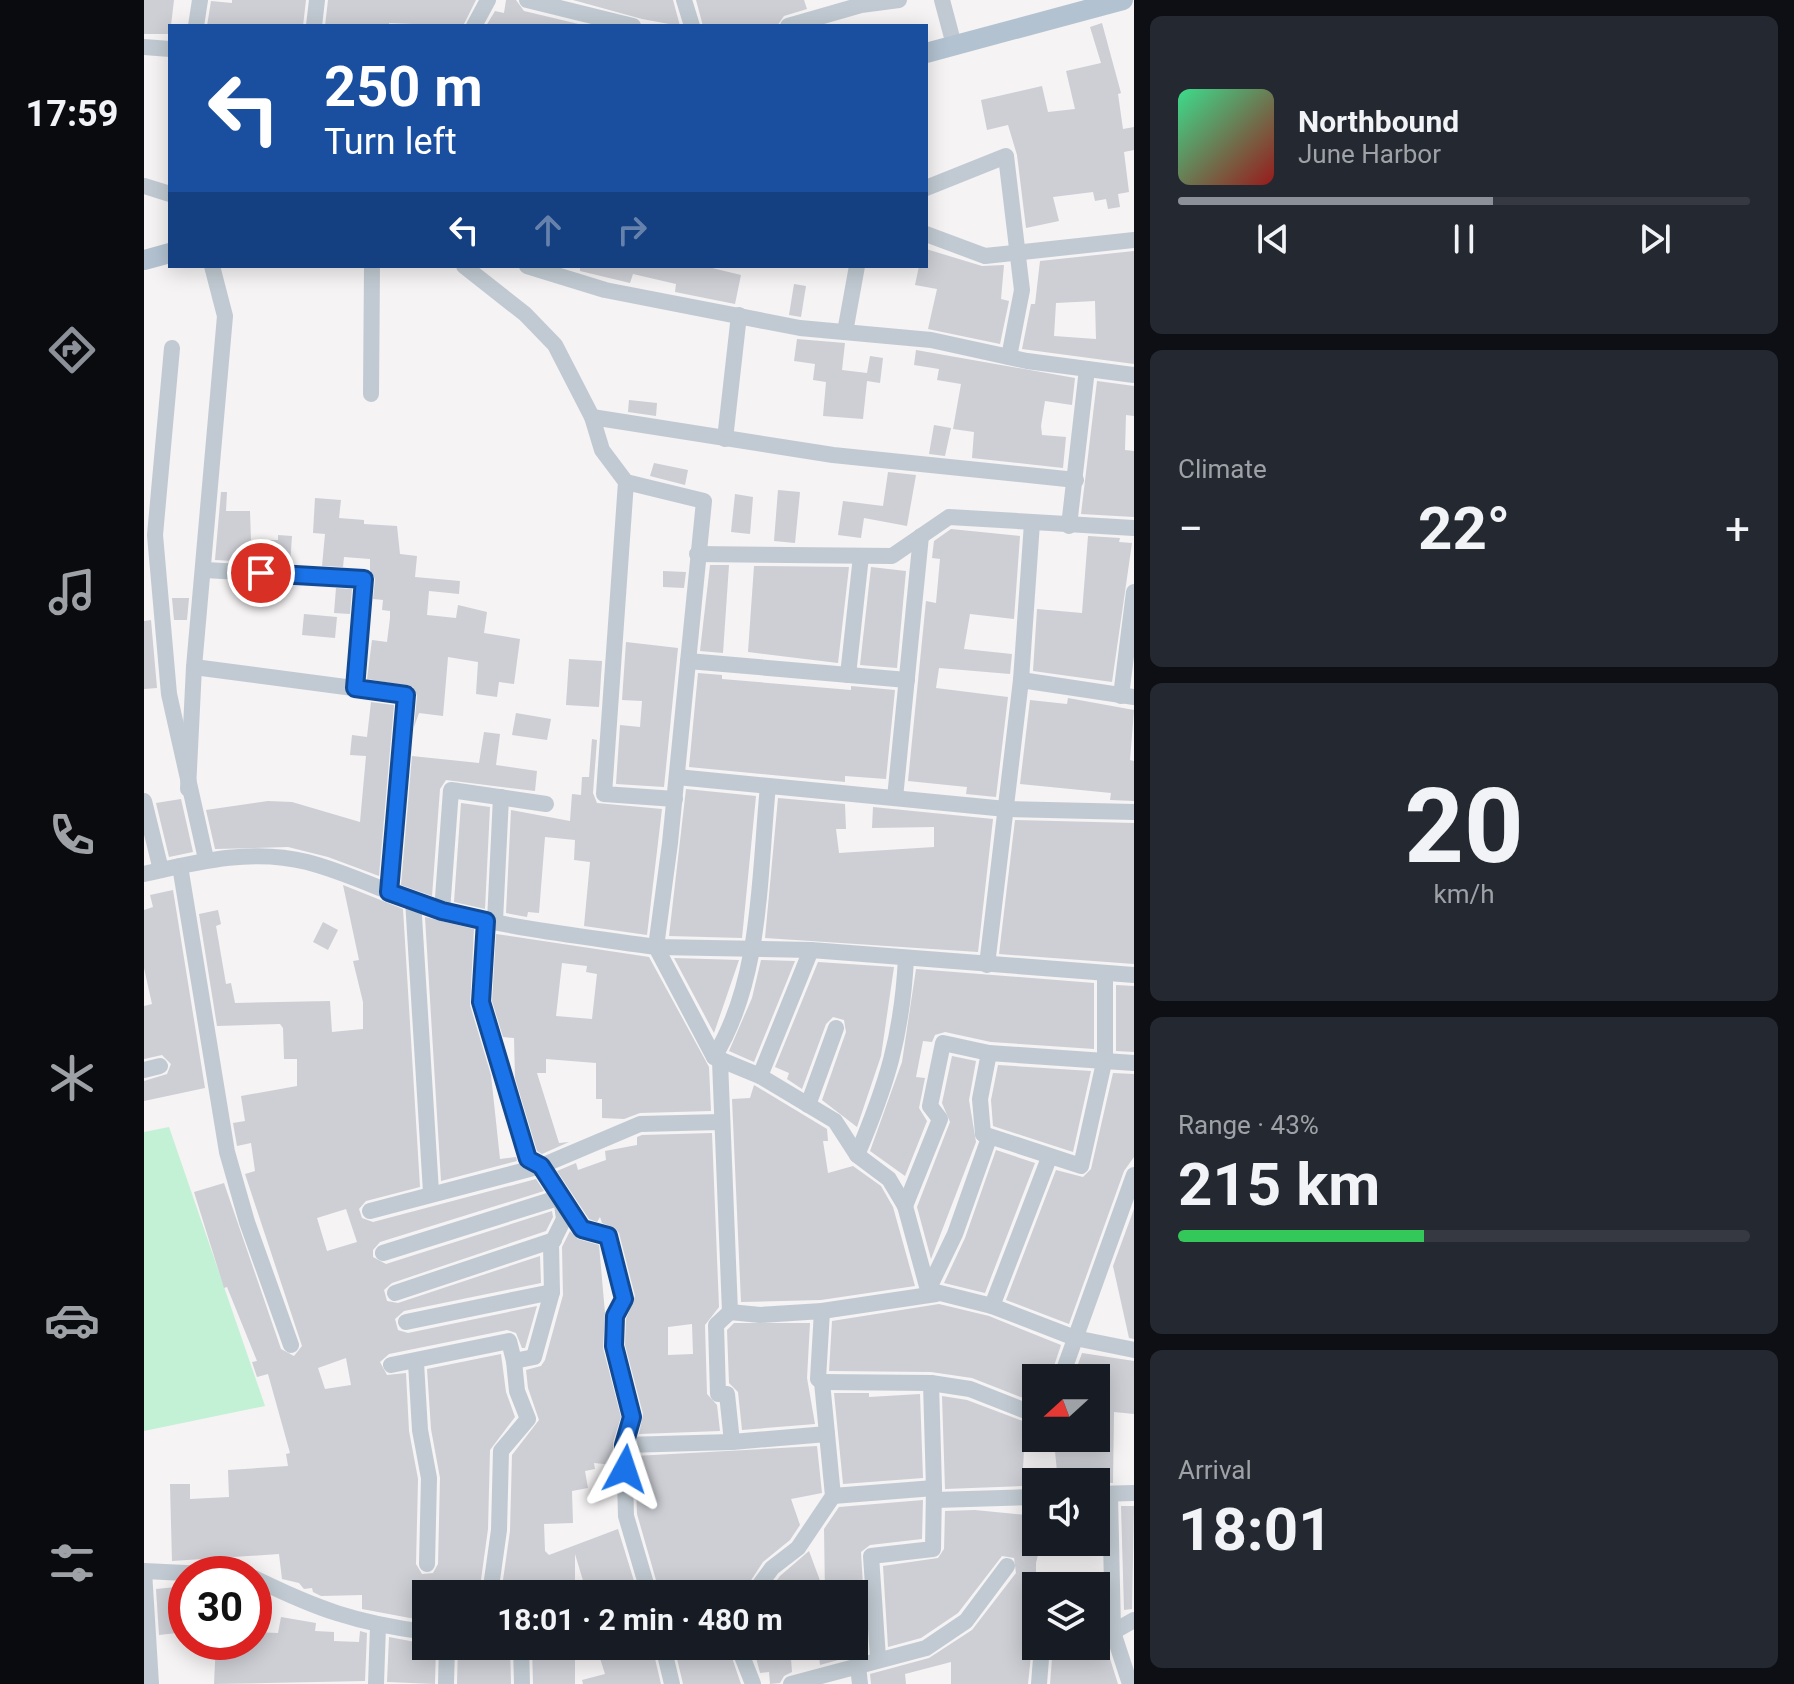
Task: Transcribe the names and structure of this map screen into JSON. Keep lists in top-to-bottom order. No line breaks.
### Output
{"north":"left","page":{"tabs":"17:59","turn":["250 m","Turn left"],"song":["Northbound","June Harbor"],"tile":["Climate",["20","km/h"],["Range · 43%","215 km"],["Arrival","18:01"]],"heat":["−","22°","+"],"limit":"30","trip":"18:01 · 2 min · 480 m"}}
